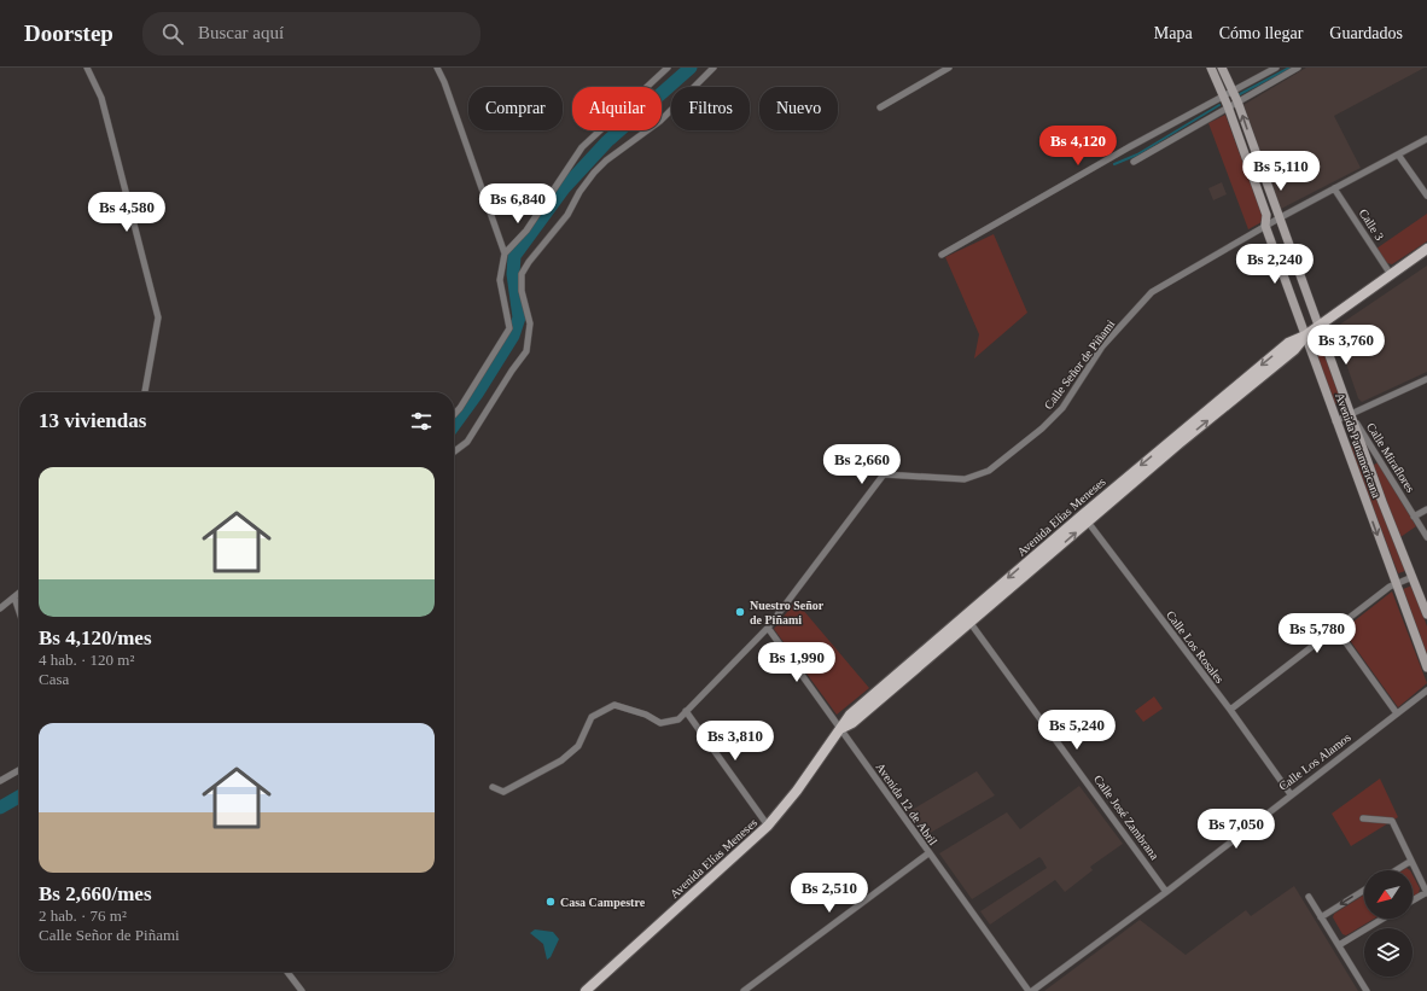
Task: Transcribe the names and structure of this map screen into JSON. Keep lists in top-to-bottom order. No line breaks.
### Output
{"streets":{"main road":["Avenida Panamericana","Avenida Elías Meneses"],"street":["Calle 3","Calle Señor de Piñami","Calle Miraflores","Calle Los Rosales","Calle Los Alamos","Avenida 12 de Abril","Calle José Zambrana"]},"crossings":[["Calle 3","Calle Señor de Piñami"],["Calle 3","Avenida Elías Meneses"],["Calle Señor de Piñami","Avenida Panamericana"],["Calle Señor de Piñami","Avenida 12 de Abril"],["Avenida Panamericana","Calle Miraflores"],["Avenida Panamericana","Avenida Elías Meneses"],["Avenida Elías Meneses","Calle Los Rosales"],["Avenida Elías Meneses","Avenida 12 de Abril"],["Avenida Elías Meneses","Calle José Zambrana"],["Calle Los Rosales","Calle Los Alamos"],["Calle Los Alamos","Avenida 12 de Abril"],["Calle Los Alamos","Calle José Zambrana"]],"places":["Nuestro Señor de Piñami","Casa Campestre"],"north":"bottom left","page":{"header":"Doorstep","search":"Buscar aquí","nav":["Mapa","Cómo llegar","Guardados"],"chip":["Comprar","Alquilar","Filtros","Nuevo"],"price":["Bs 4,120","Bs 5,110","Bs 6,840","Bs 4,580","Bs 2,240","Bs 3,760","Bs 2,660","Bs 5,780","Bs 1,990","Bs 5,240","Bs 3,810","Bs 7,050","Bs 2,510"],"heading":"13 viviendas","list":[{"name":"Bs 4,120/mes","note":"4 hab. · 120 m² · Casa"},{"name":"Bs 2,660/mes","note":"2 hab. · 76 m² · Calle Señor de Piñami"}]}}
